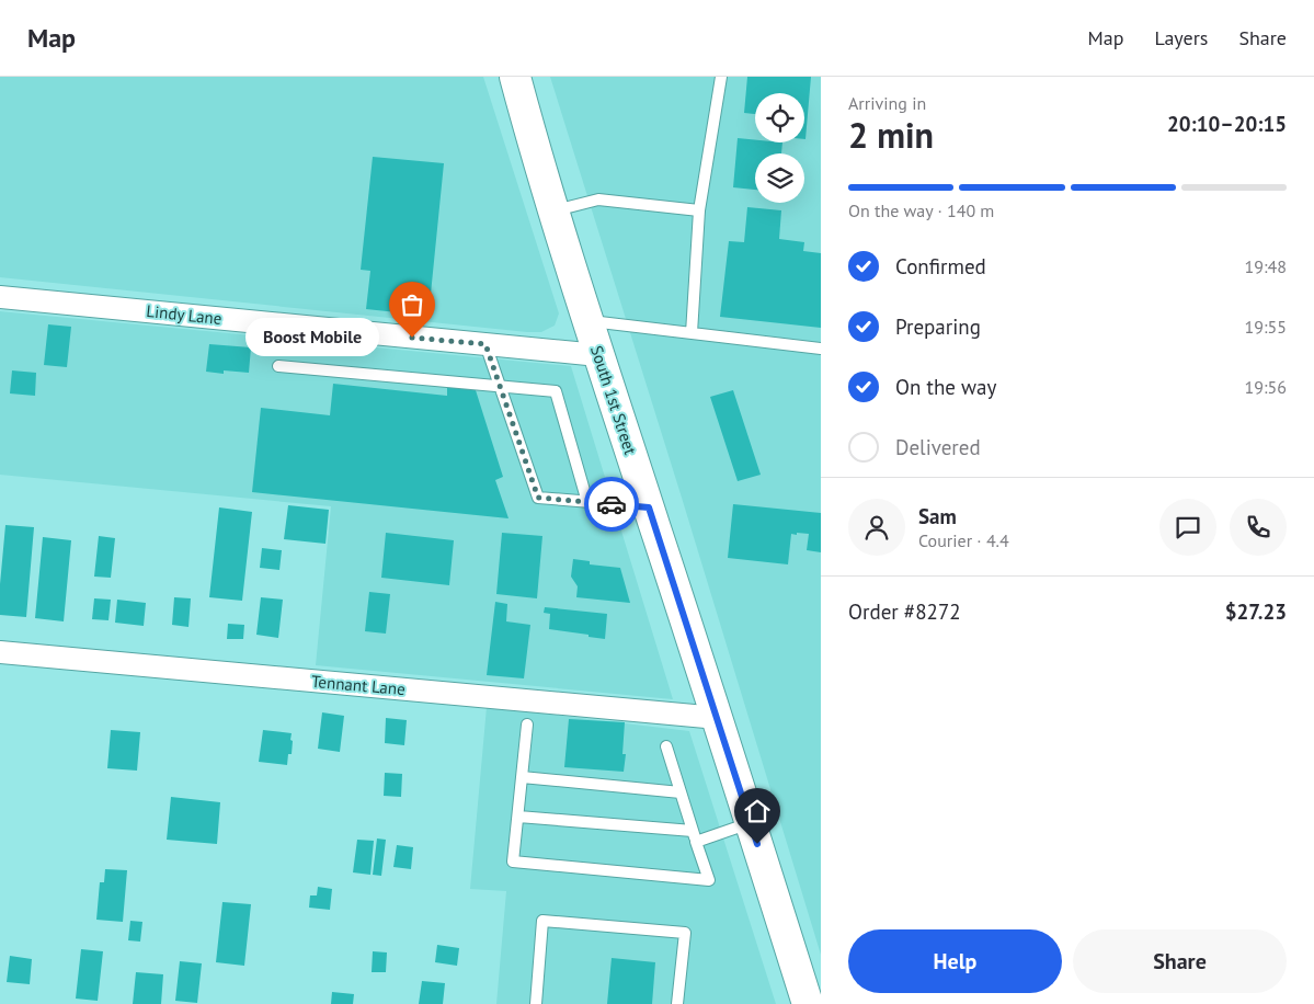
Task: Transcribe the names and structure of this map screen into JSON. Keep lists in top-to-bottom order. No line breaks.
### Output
{"streets":{"main road":["South 1st Street"],"street":["Lindy Lane","Tennant Lane"]},"crossings":[["Lindy Lane","South 1st Street"],["South 1st Street","Tennant Lane"]],"places":["Boost Mobile"],"page":{"header":"Map","nav":["Map","Layers","Share"],"heading":["2 min","Arriving in","20:10–20:15"],"panel":["Sam","Courier · 4.4","Order #8272","$27.23"],"bar":"On the way · 140 m","list":[["Confirmed","19:48"],["Preparing","19:55"],["On the way","19:56"],"Delivered"],"bubble":"Boost Mobile","buttons":["Help","Share"]}}
